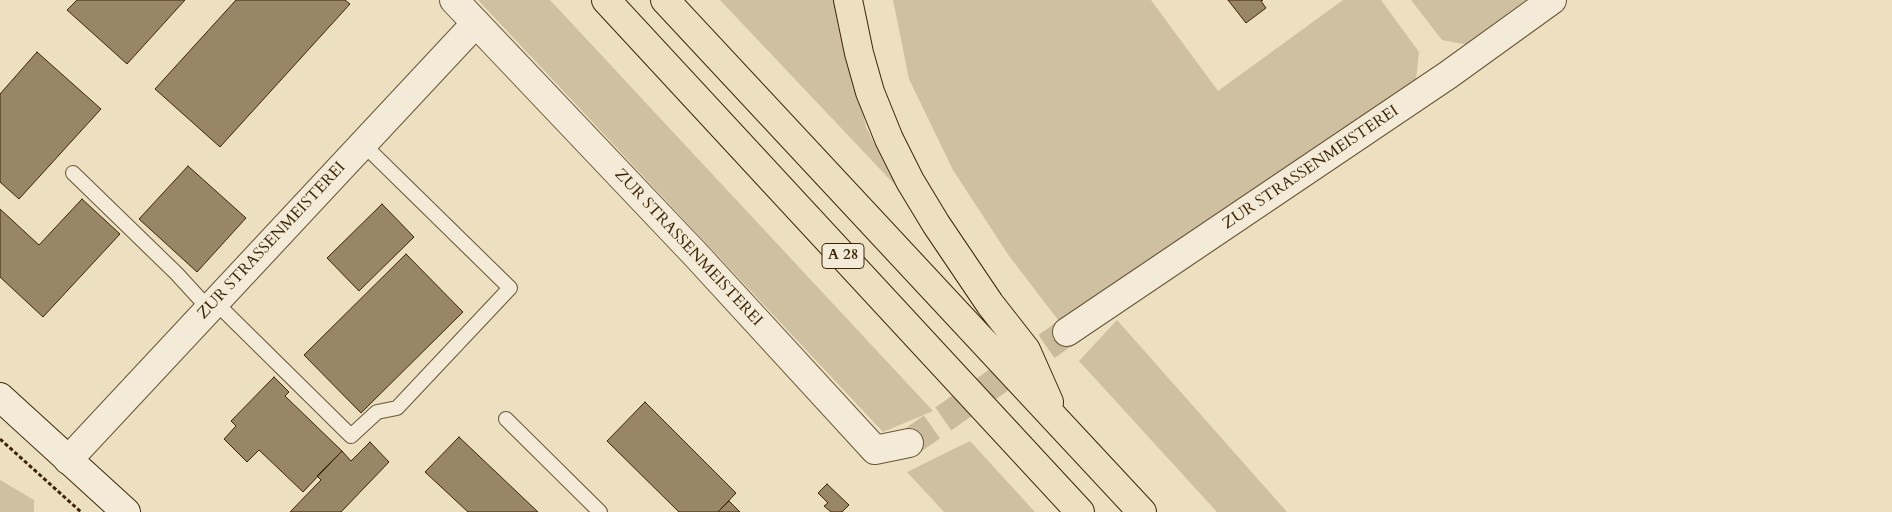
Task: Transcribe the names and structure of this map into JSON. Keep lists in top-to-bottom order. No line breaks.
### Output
{"streets":{"highway":["A 28"],"street":["ZUR STRASSENMEISTEREI"]}}
